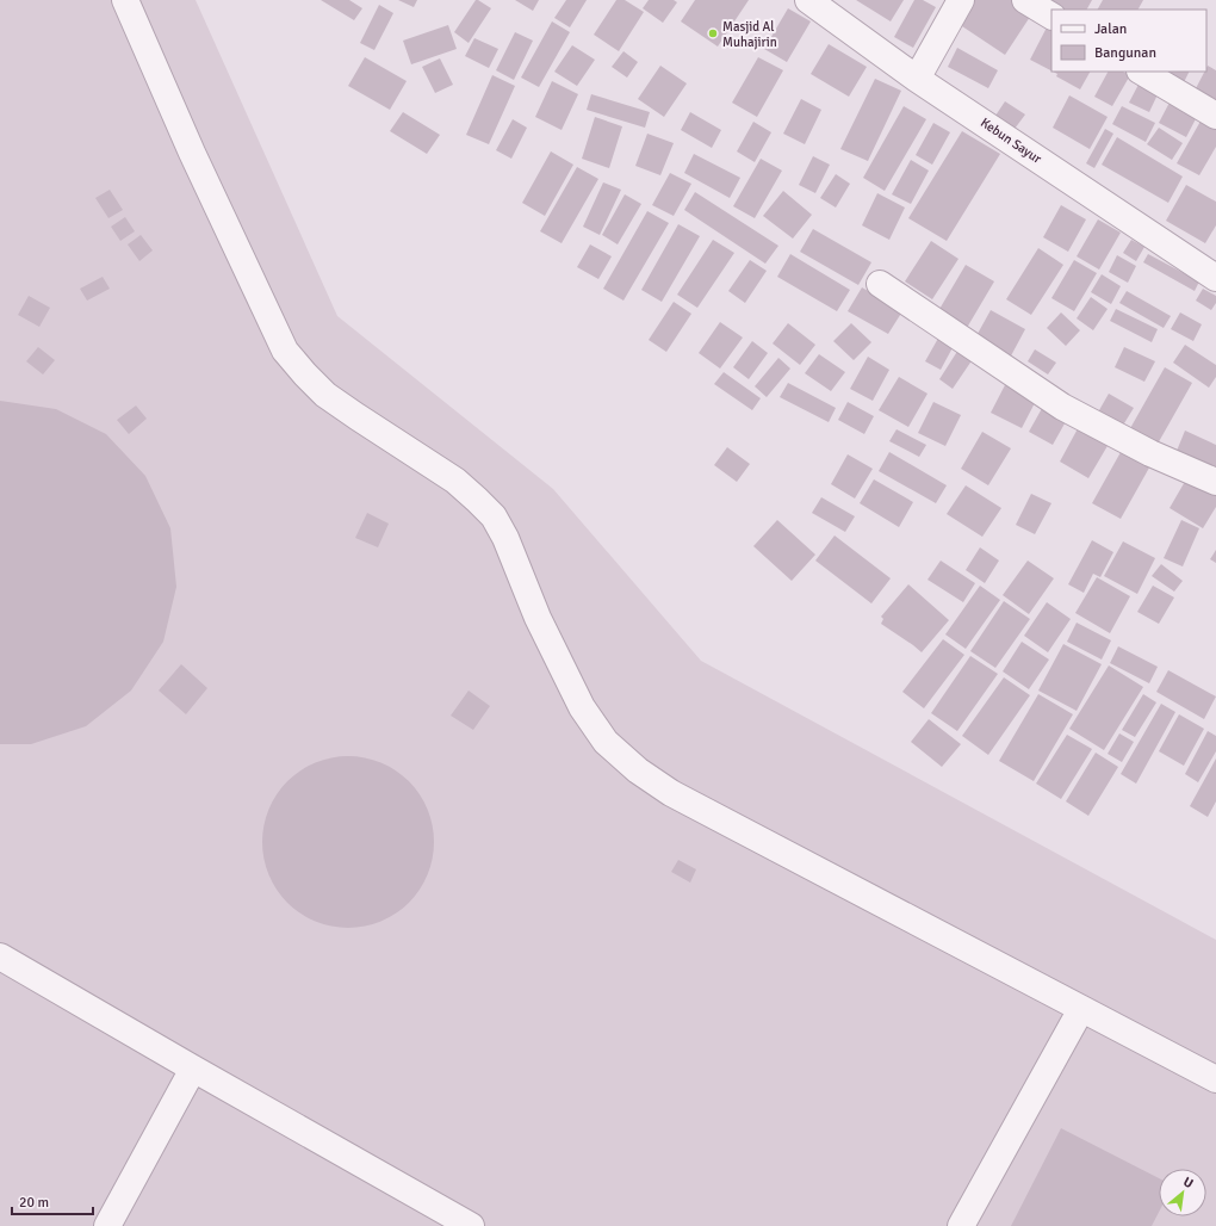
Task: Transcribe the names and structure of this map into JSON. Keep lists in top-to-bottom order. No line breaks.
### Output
{"streets":{"street":["Kebun Sayur"]},"places":["Masjid Al Muhajirin"],"legend":["Jalan","Bangunan"],"scale_bar":"20 m","north":"top right"}
